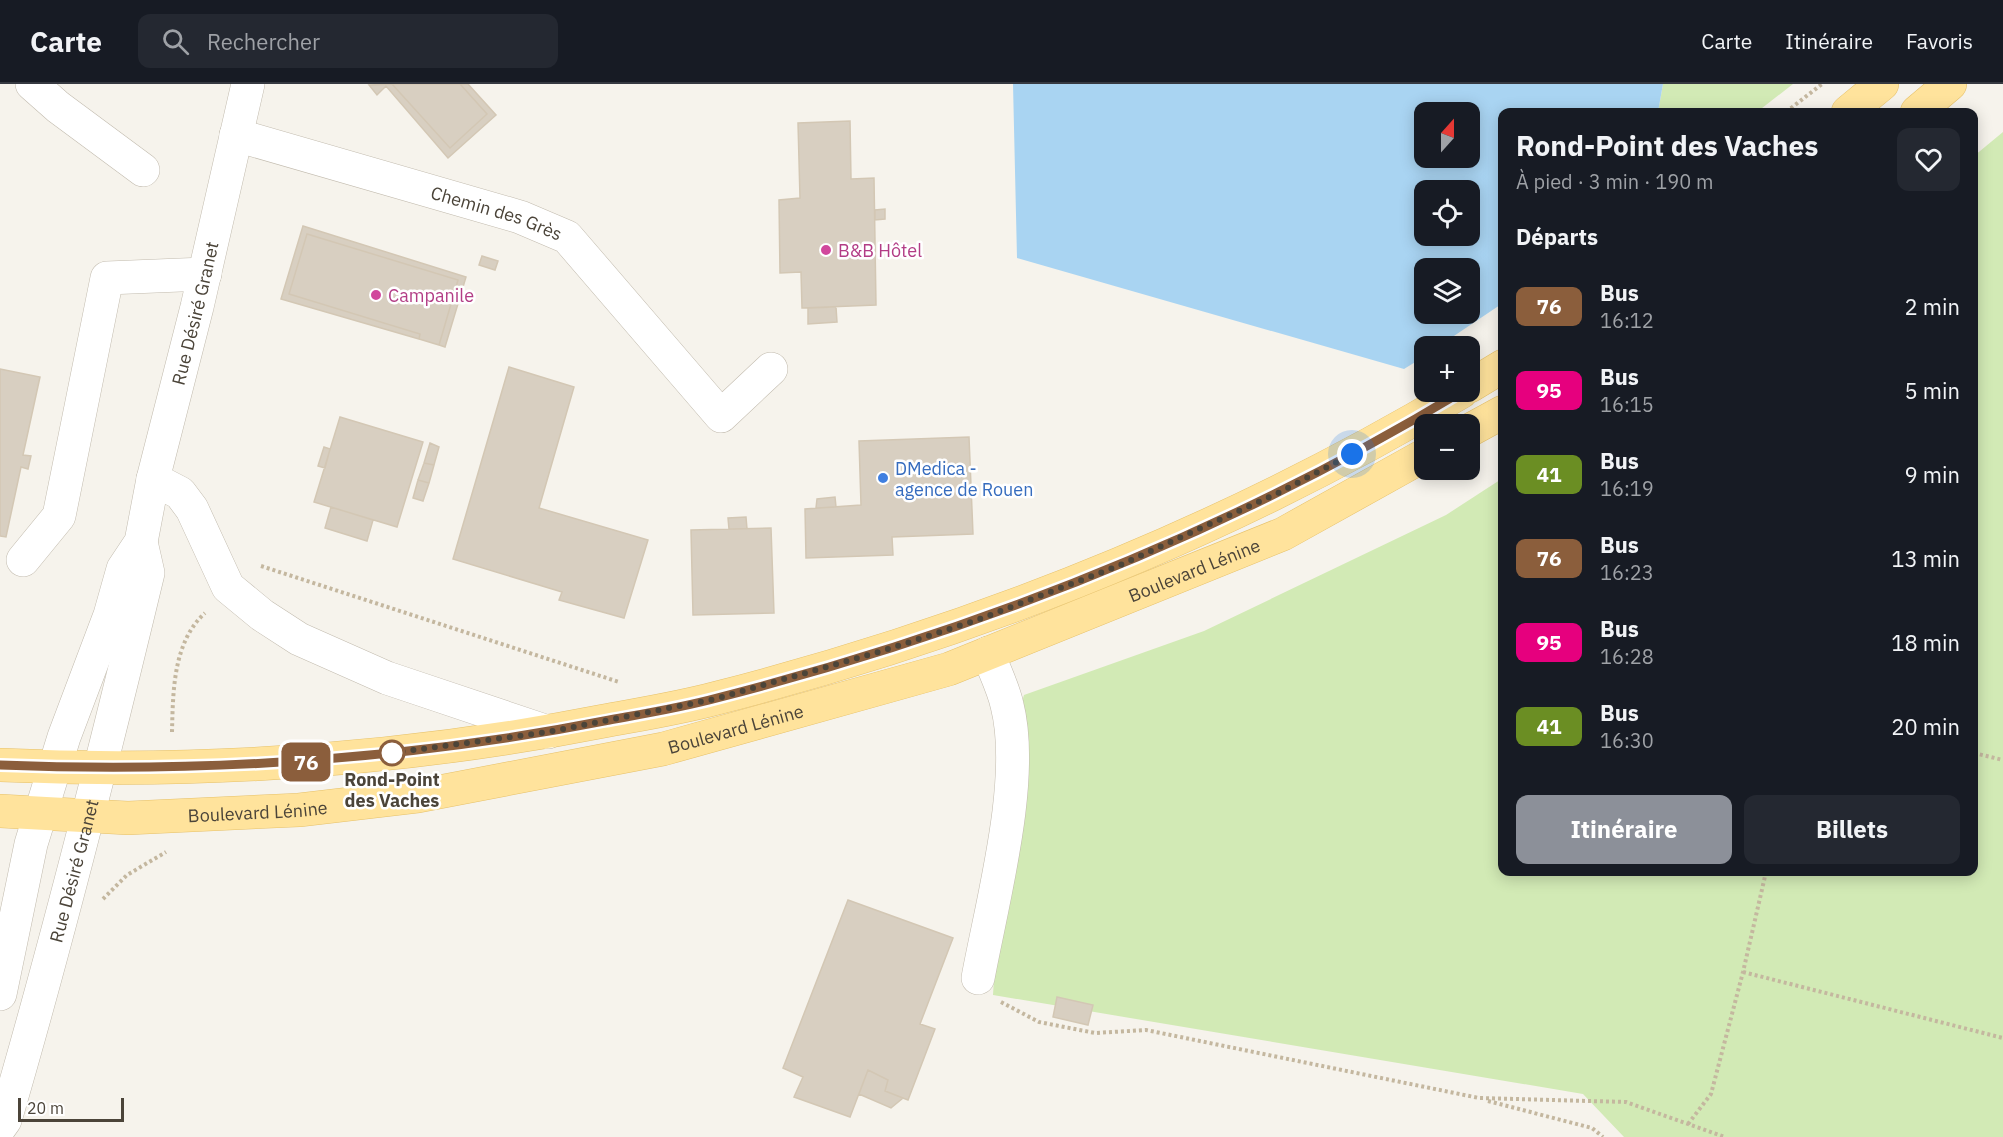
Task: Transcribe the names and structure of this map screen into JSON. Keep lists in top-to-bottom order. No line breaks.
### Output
{"streets":{"main road":["Boulevard Lénine"],"street":["Chemin des Grès","Rue Désiré Granet"]},"crossings":[["Chemin des Grès","Rue Désiré Granet"],["Rue Désiré Granet","Boulevard Lénine"]],"places":["B&B Hôtel","Campanile","DMedica - agence de Rouen","Rond-Point des Vaches"],"lines":["bus line 76"],"scale_bar":"20 m","north":"top","page":{"header":"Carte","search":"Rechercher","nav":["Carte","Itinéraire","Favoris"],"on_map":"76","map_buttons":["+","−"],"heading":[["Rond-Point des Vaches","À pied · 3 min · 190 m"],"Départs"],"list":[{"mark":"76","name":"Bus","note":"16:12","value":"2 min"},{"mark":"95","name":"Bus","note":"16:15","value":"5 min"},{"mark":"41","name":"Bus","note":"16:19","value":"9 min"},{"mark":"76","name":"Bus","note":"16:23","value":"13 min"},{"mark":"95","name":"Bus","note":"16:28","value":"18 min"},{"mark":"41","name":"Bus","note":"16:30","value":"20 min"}],"buttons":["Itinéraire","Billets"],"scale":"20 m"}}
